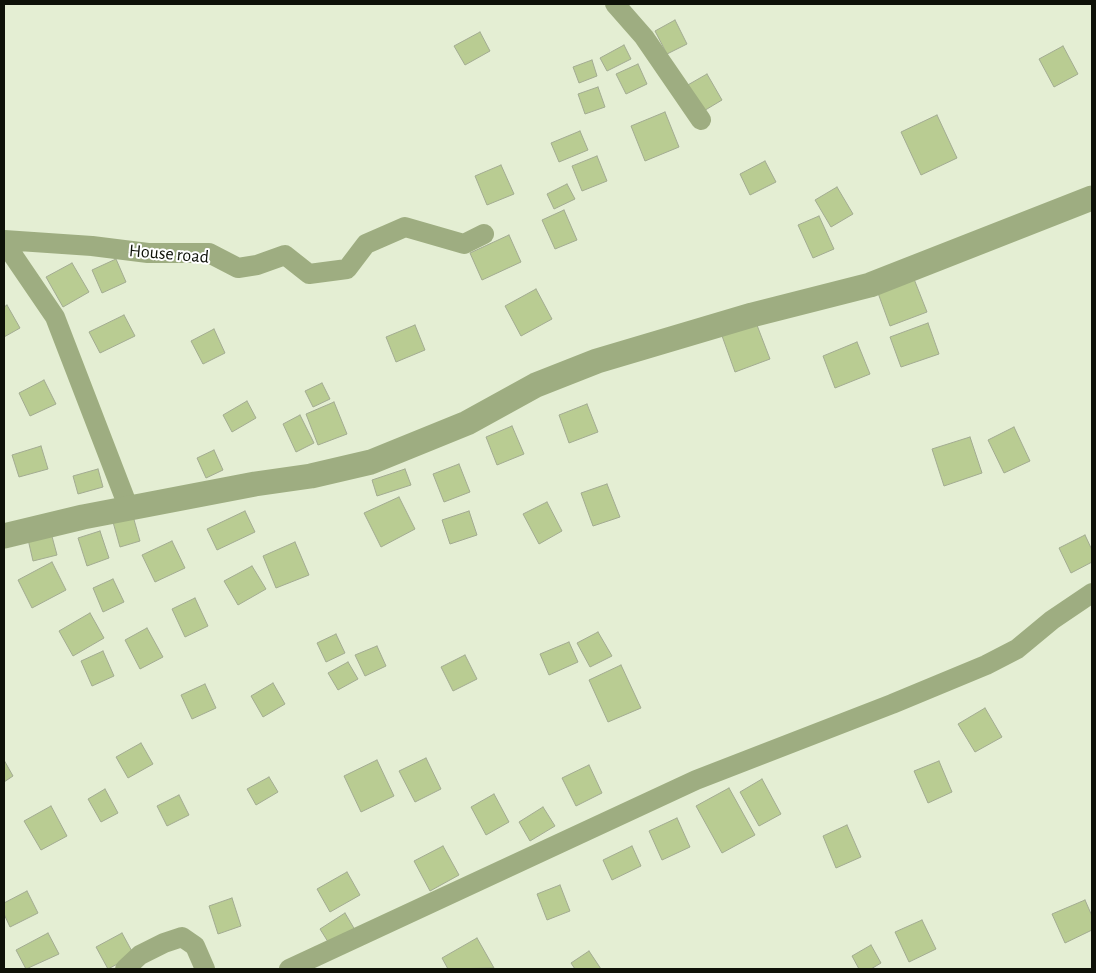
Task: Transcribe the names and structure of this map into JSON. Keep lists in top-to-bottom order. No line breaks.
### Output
{"streets":{"street":["House road"]}}
